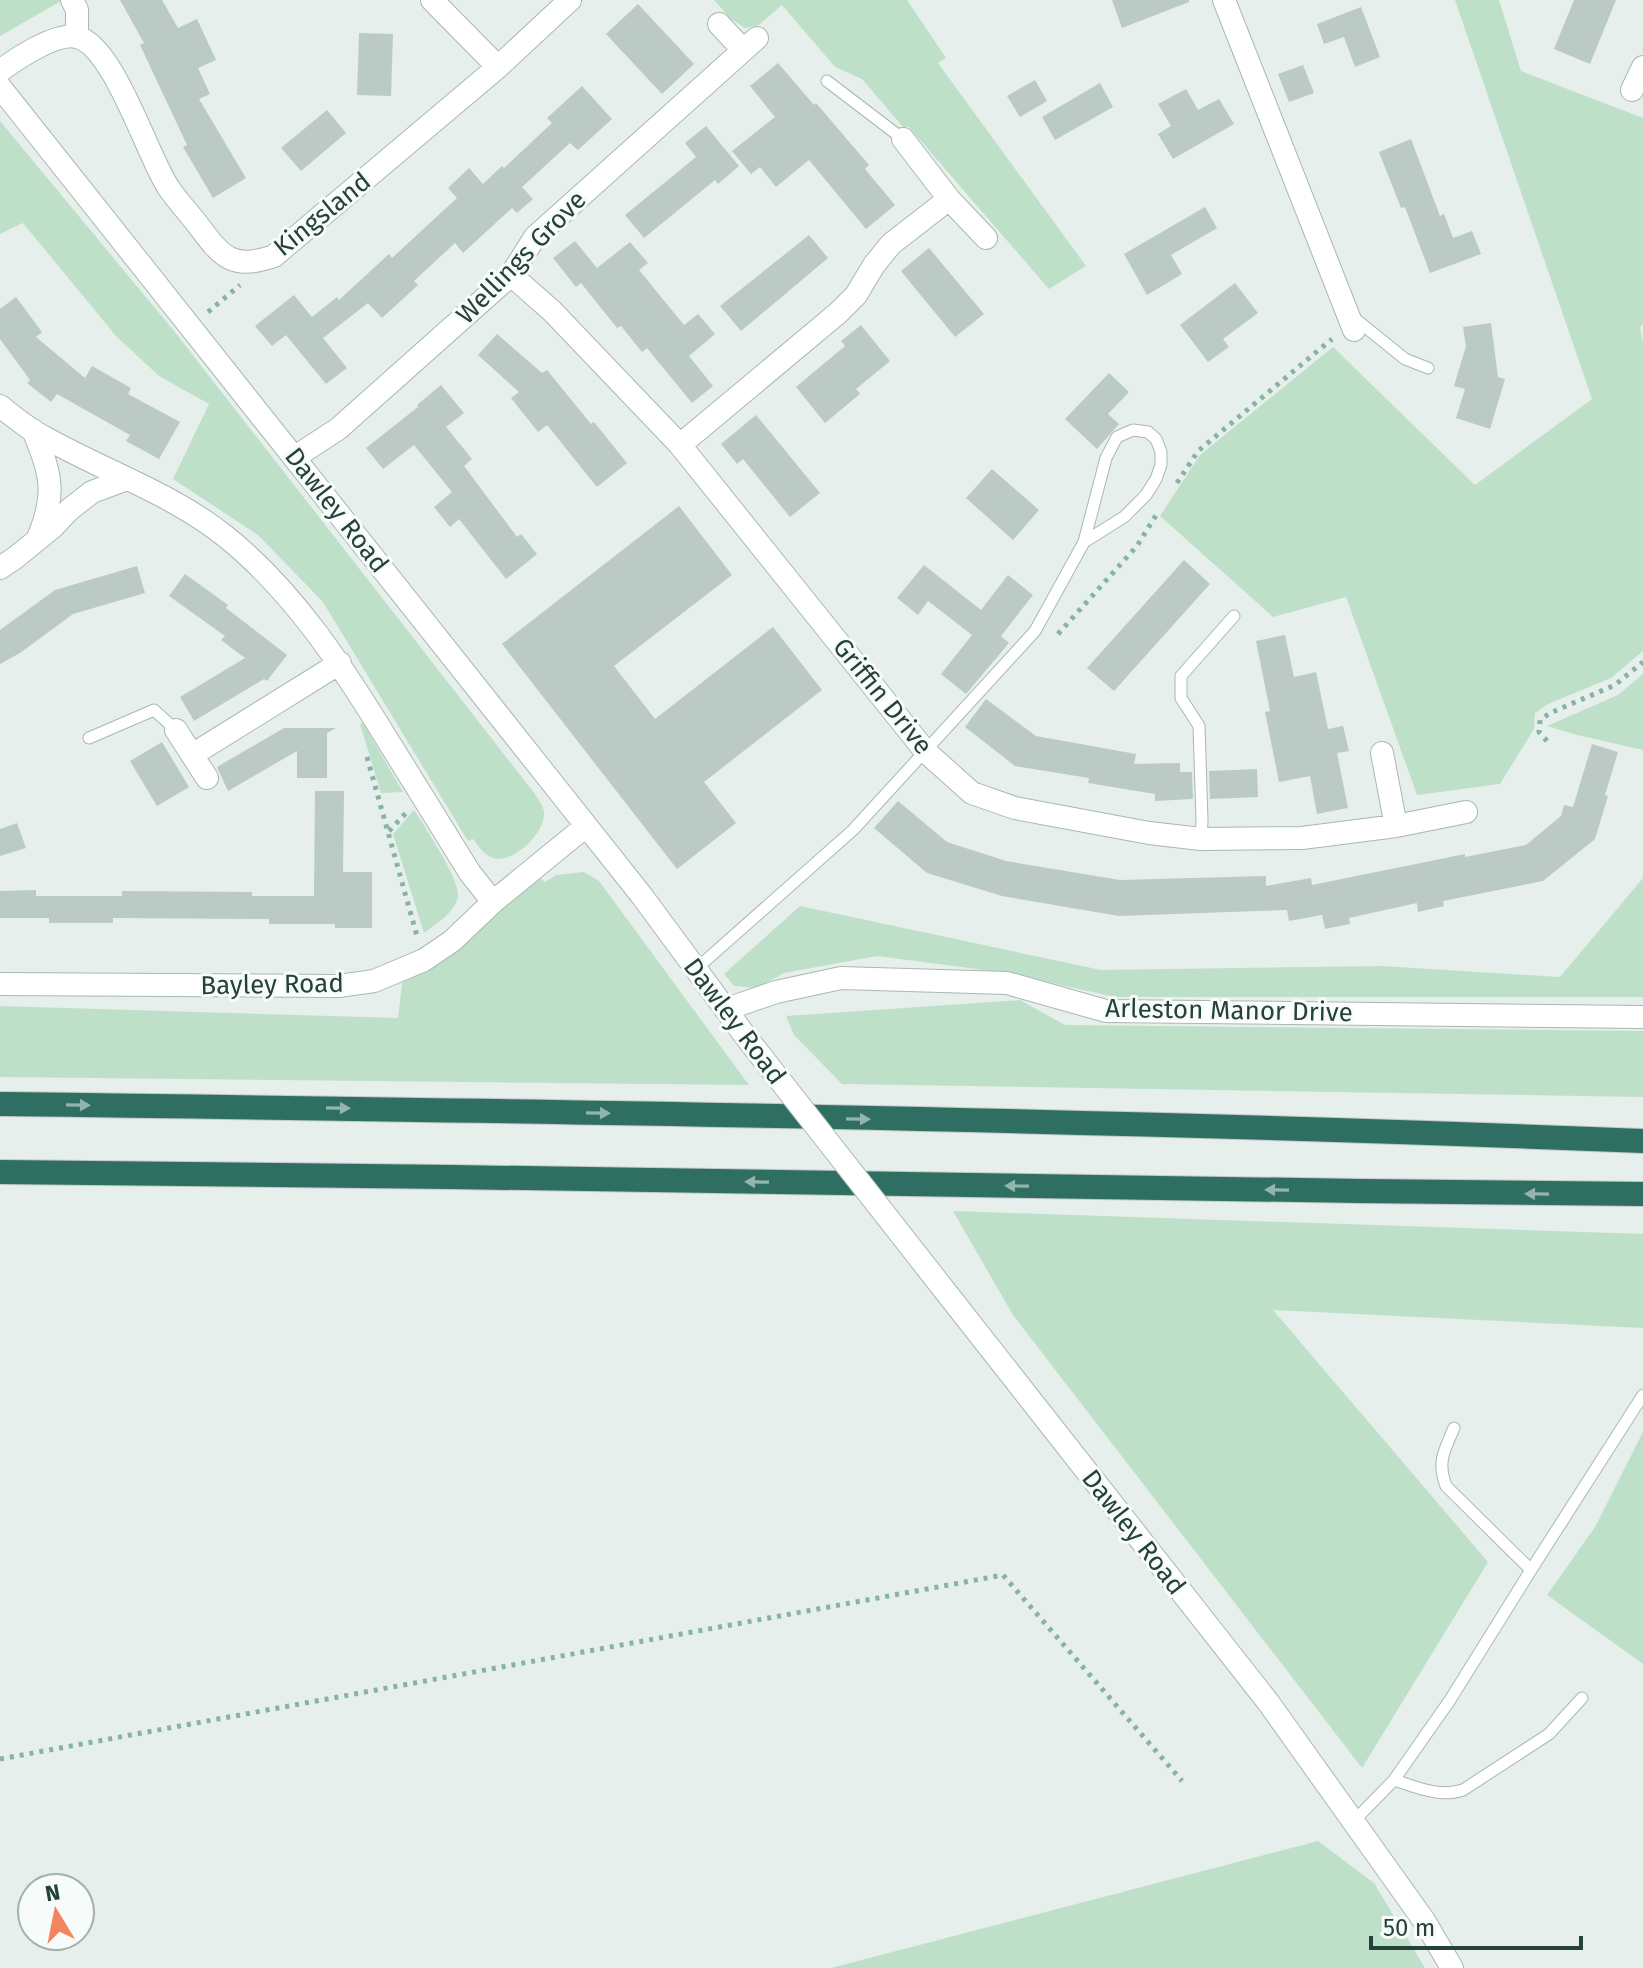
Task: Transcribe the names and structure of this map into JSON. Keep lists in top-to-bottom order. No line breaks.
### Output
{"streets":{"street":["Kingsland","Wellings Grove","Dawley Road","Griffin Drive","Bayley Road","Arleston Manor Drive"]},"crossings":[["Wellings Grove","Dawley Road"],["Wellings Grove","Griffin Drive"],["Dawley Road","Bayley Road"],["Dawley Road","Arleston Manor Drive"]],"scale_bar":"50 m","north":"top"}
